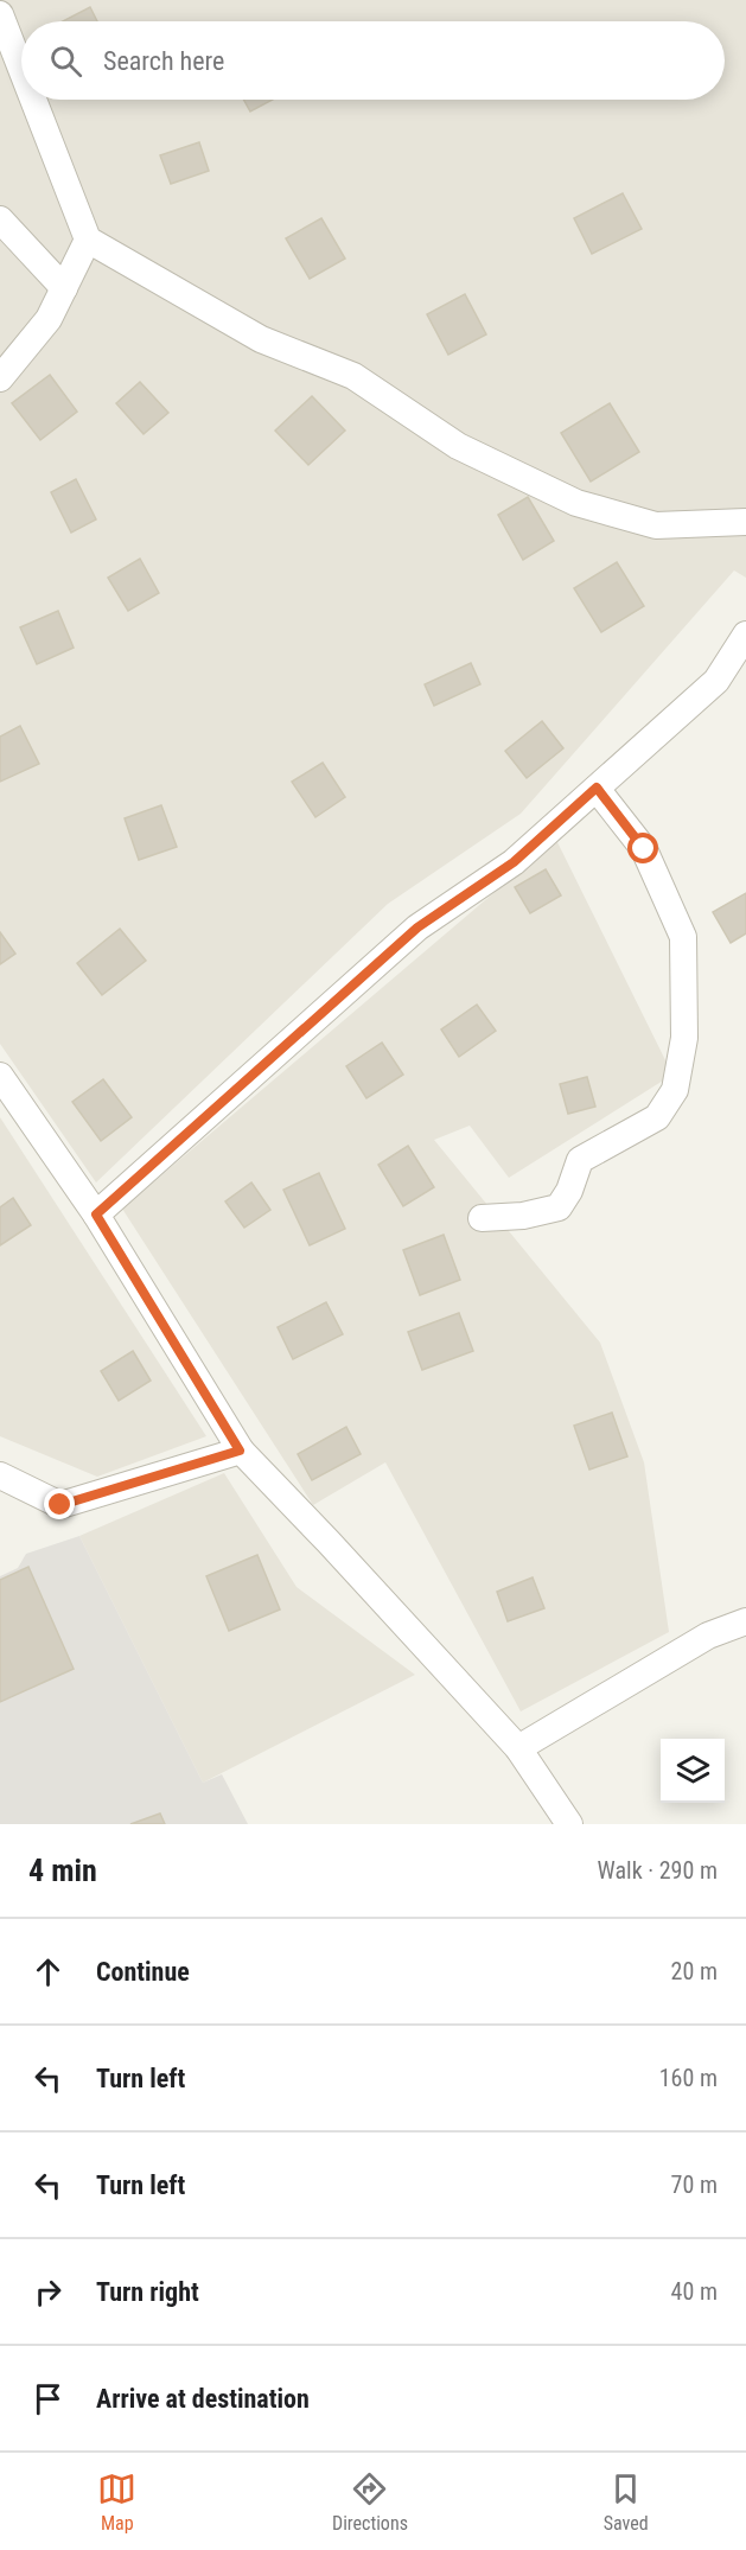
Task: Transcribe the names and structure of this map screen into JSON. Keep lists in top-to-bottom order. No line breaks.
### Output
{"page":{"search":"Search here","heading":["4 min","Walk · 290 m"],"list":[["Continue","20 m"],["Turn left","160 m"],["Turn left","70 m"],["Turn right","40 m"],"Arrive at destination"],"nav":["Map","Directions","Saved"]}}
